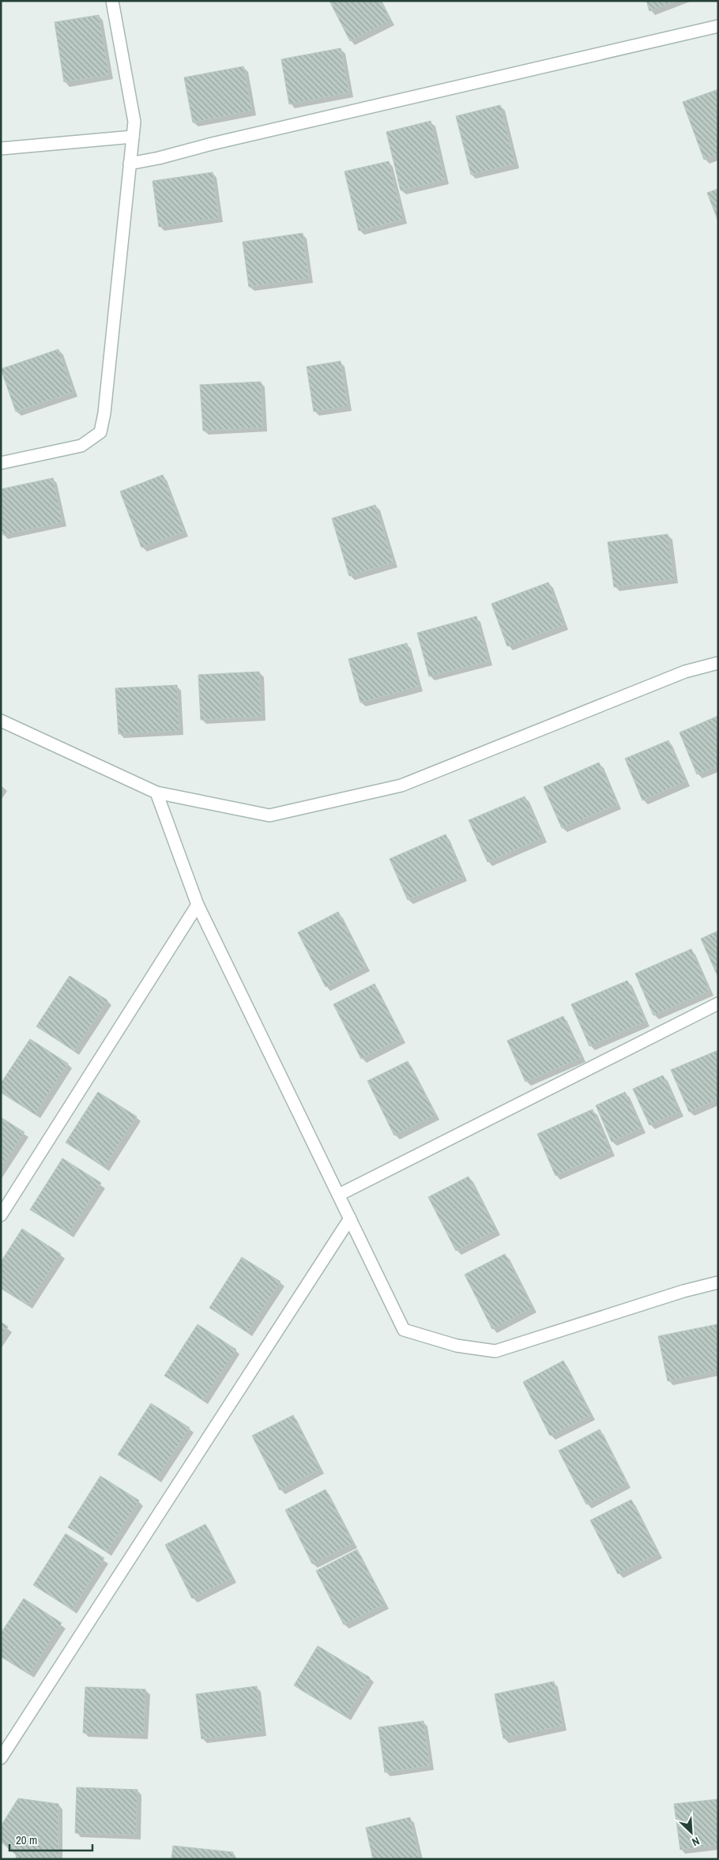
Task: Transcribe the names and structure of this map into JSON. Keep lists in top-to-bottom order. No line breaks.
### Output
{"scale_bar":"20 m","north":"bottom right"}
